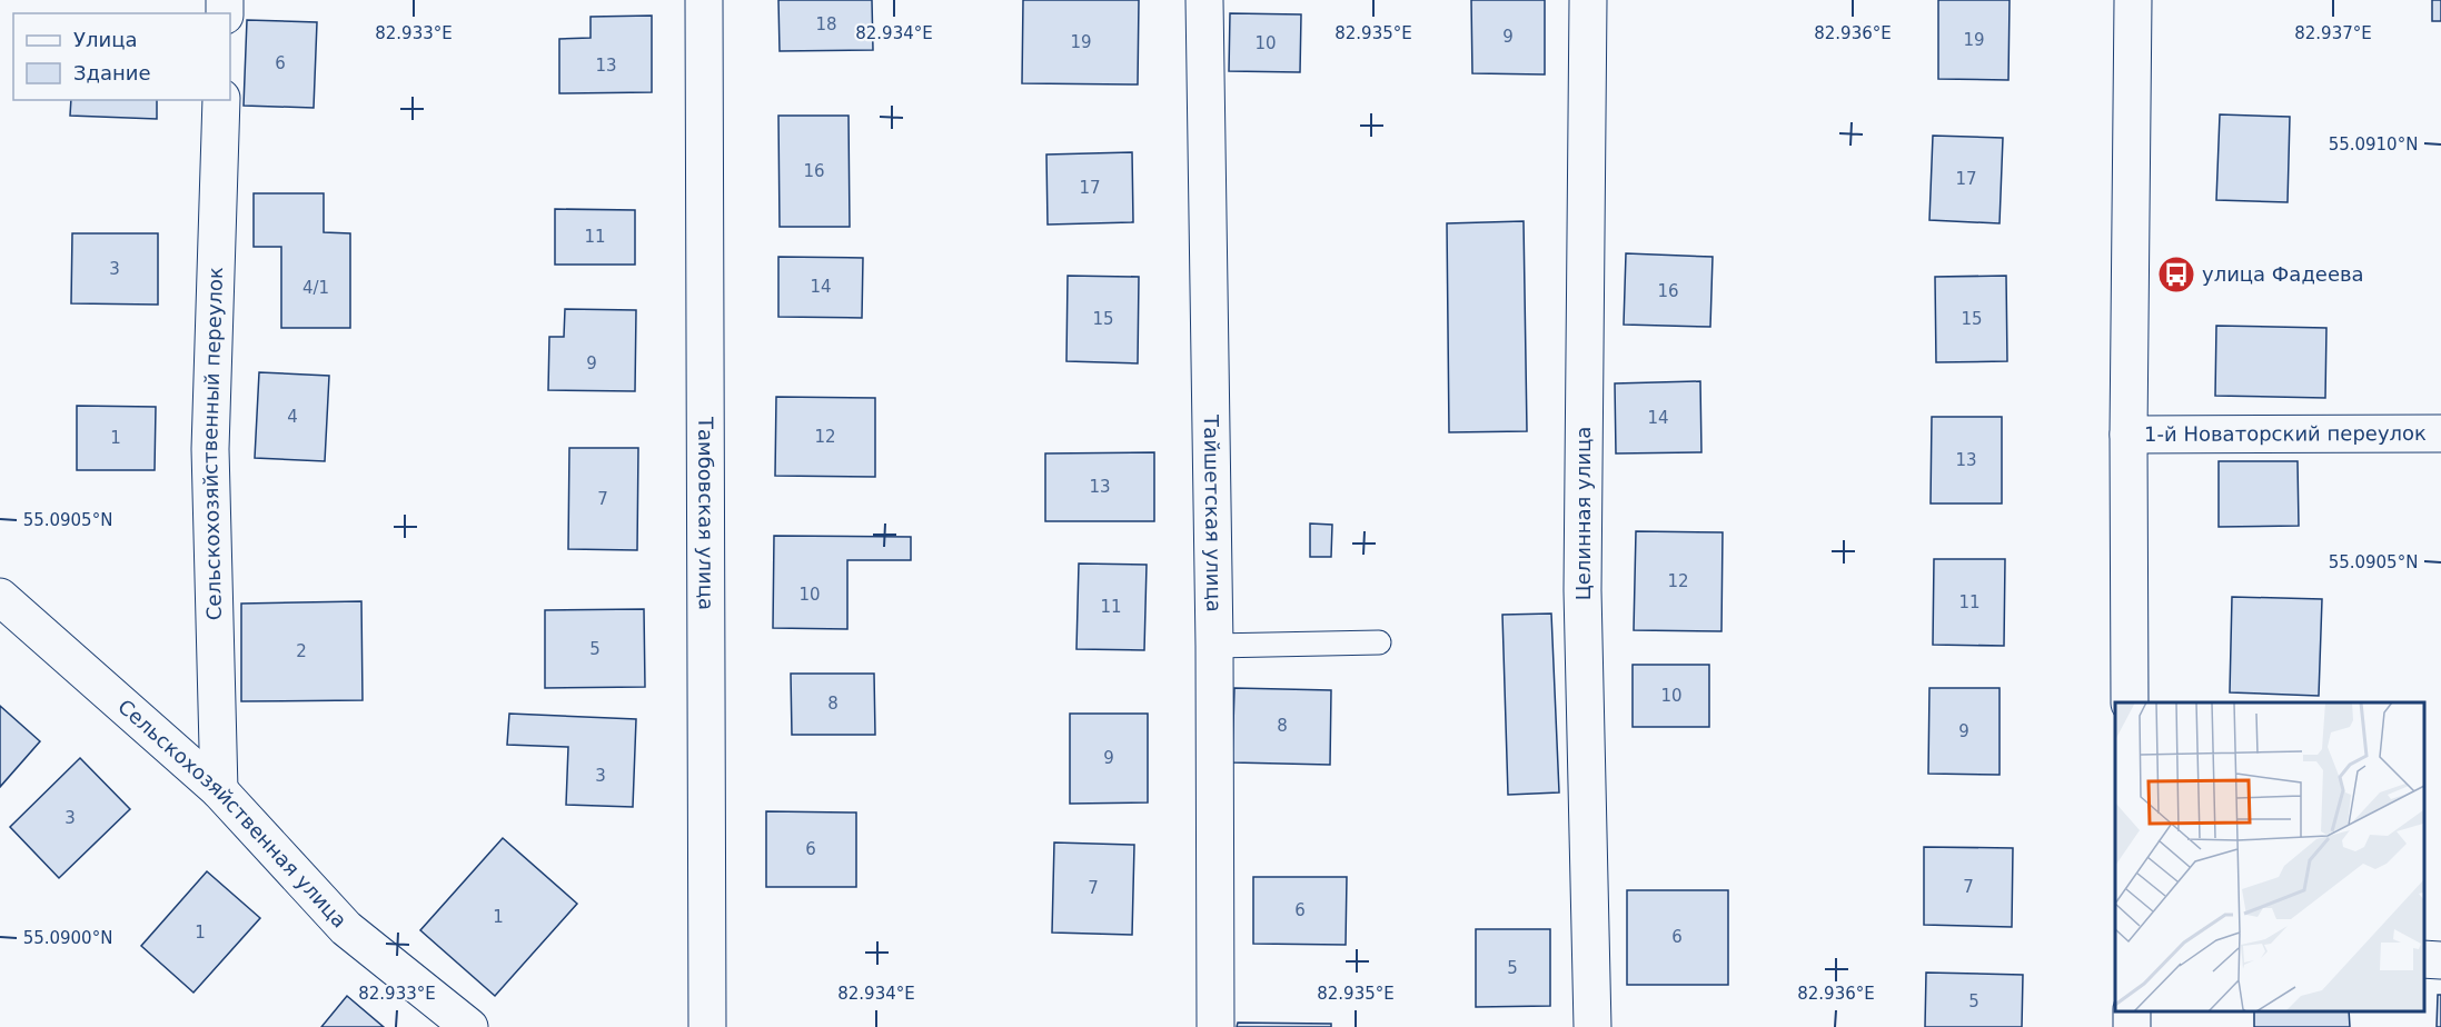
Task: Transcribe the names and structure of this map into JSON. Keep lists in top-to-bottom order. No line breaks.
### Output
{"streets":{"street":["1-й Новаторский переулок","Сельскохозяйственный переулок","Тамбовская улица","Тайшетская улица","Целинная улица","Сельскохозяйственная улица"]},"crossings":[["Сельскохозяйственный переулок","Сельскохозяйственная улица"]],"places":{"bus stop":["улица Фадеева"]},"house_numbers":["18","9","19","19","10","6","13","16","17","17","11","3","14","4/1","16","15","15","9","4","14","12","1","13","13","7","12","10","11","11","5","2","10","8","8","9","9","3","3","6","7","7","6","1","1","6","5","5"],"legend":["Улица","Здание"],"coordinates":["82.933°E","82.934°E","82.935°E","82.936°E","82.937°E","55.0910°N","55.0905°N","55.0900°N"]}
